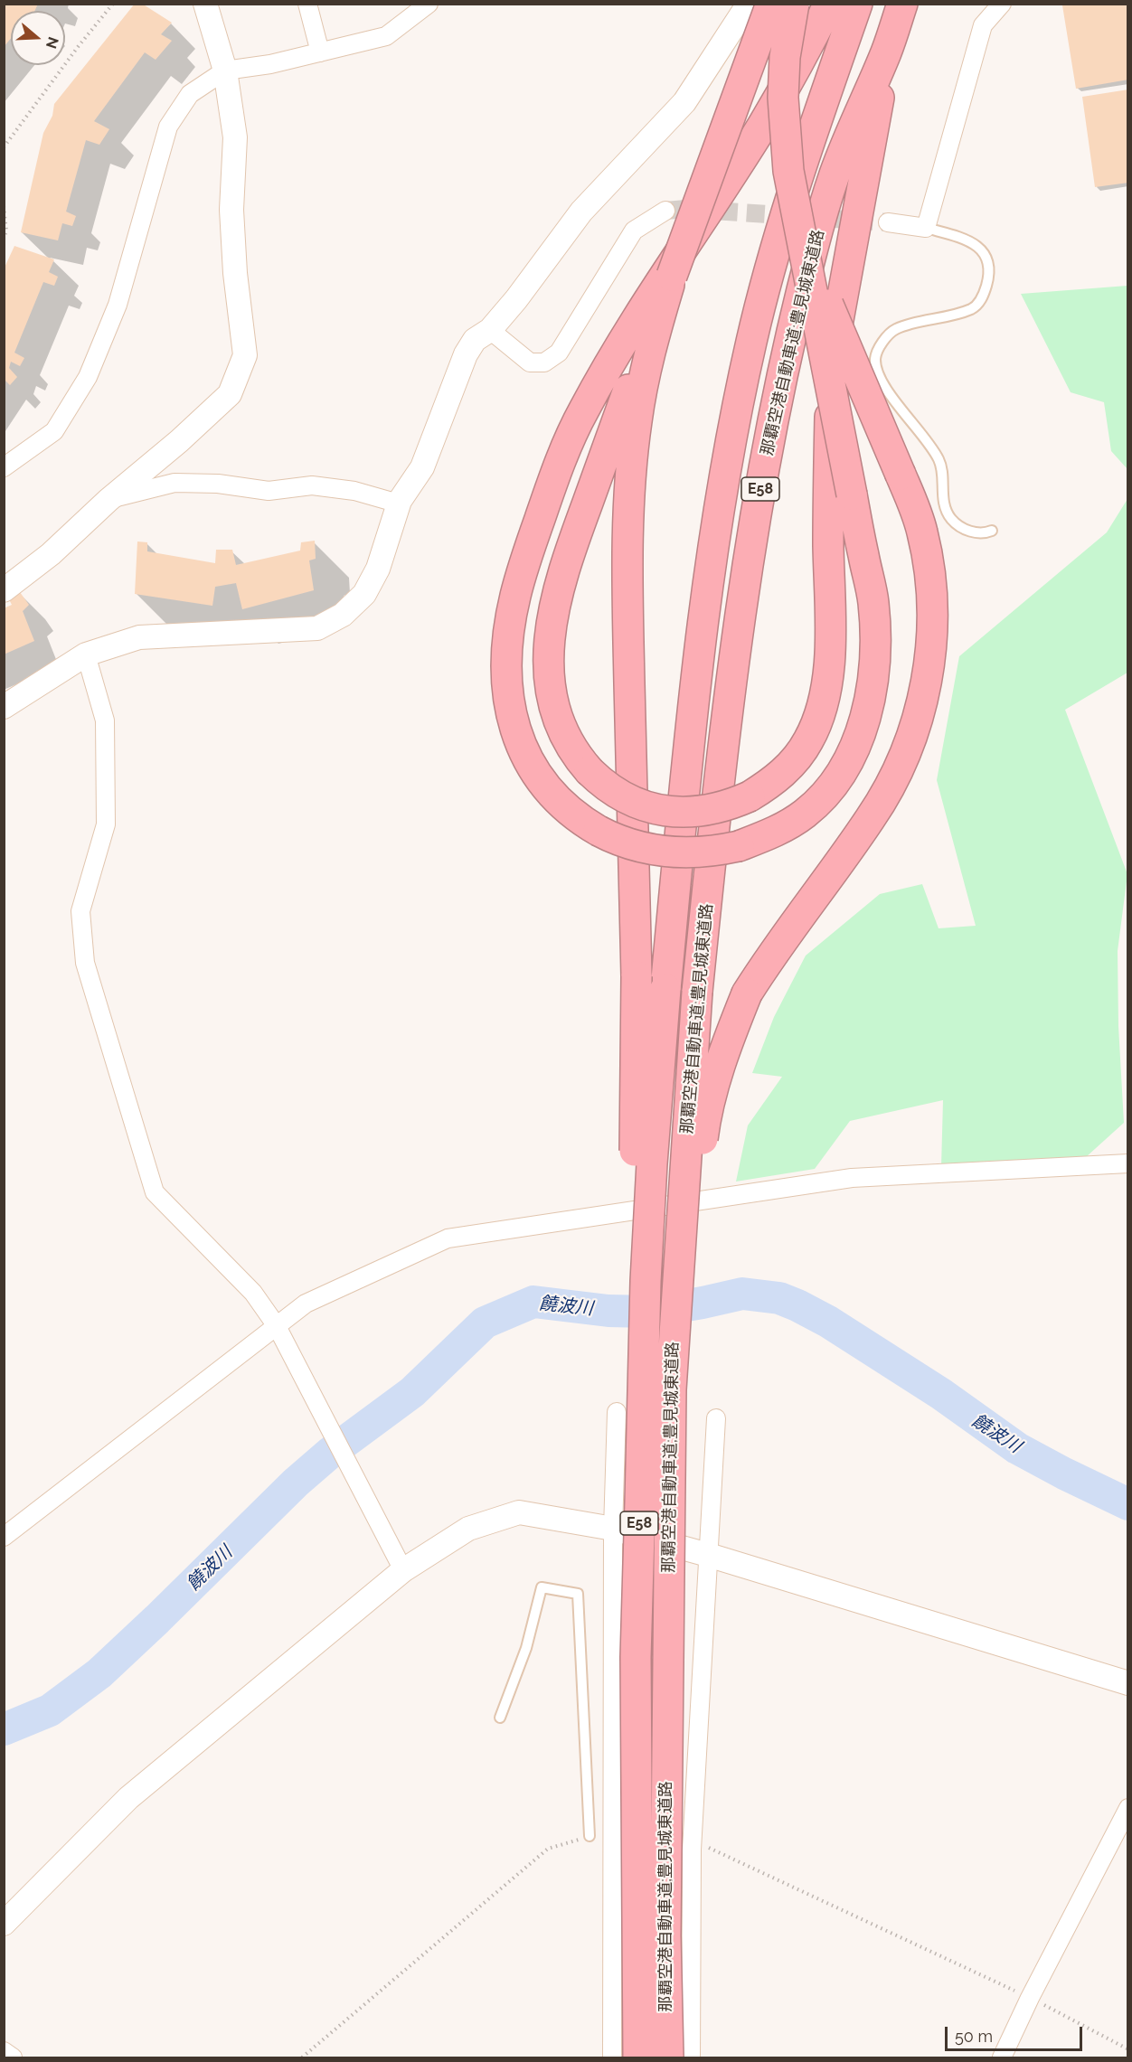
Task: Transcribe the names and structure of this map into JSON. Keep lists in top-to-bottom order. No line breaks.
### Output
{"streets":{"highway":["那覇空港自動車道;豊見城東道路","E58"]},"water":["饒波川"],"scale_bar":"50 m","north":"right"}
